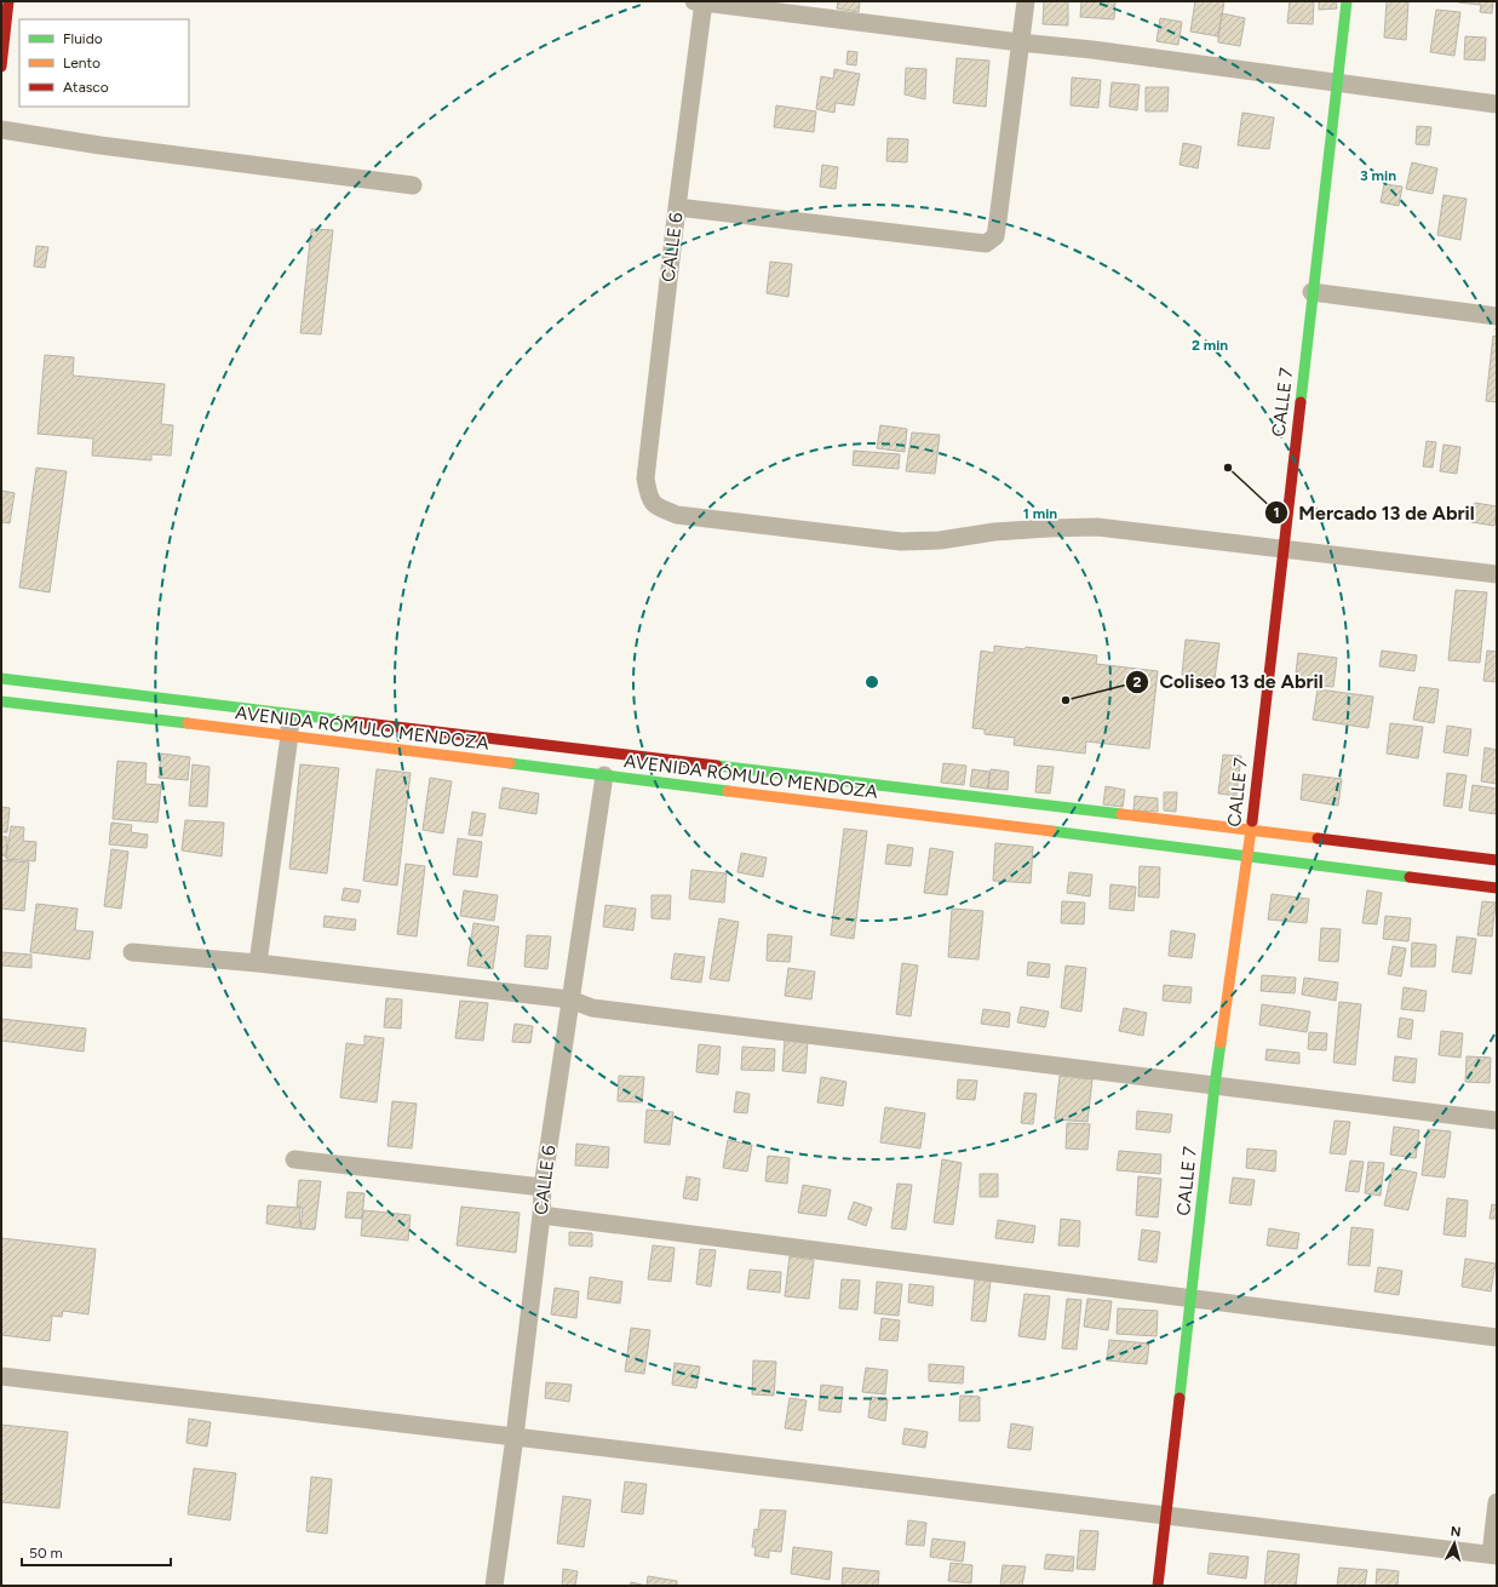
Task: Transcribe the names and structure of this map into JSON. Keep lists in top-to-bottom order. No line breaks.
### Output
{"streets":{"main road":["CALLE 7","AVENIDA RÓMULO MENDOZA"],"street":["CALLE 6"]},"crossings":[["CALLE 6","CALLE 7"],["CALLE 6","AVENIDA RÓMULO MENDOZA"],["CALLE 7","AVENIDA RÓMULO MENDOZA"]],"places":["Mercado 13 de Abril","Coliseo 13 de Abril"],"legend":["Fluido","Lento","Atasco"],"scale_bar":"50 m","north":"top","rings":["3 min","2 min","1 min"]}
